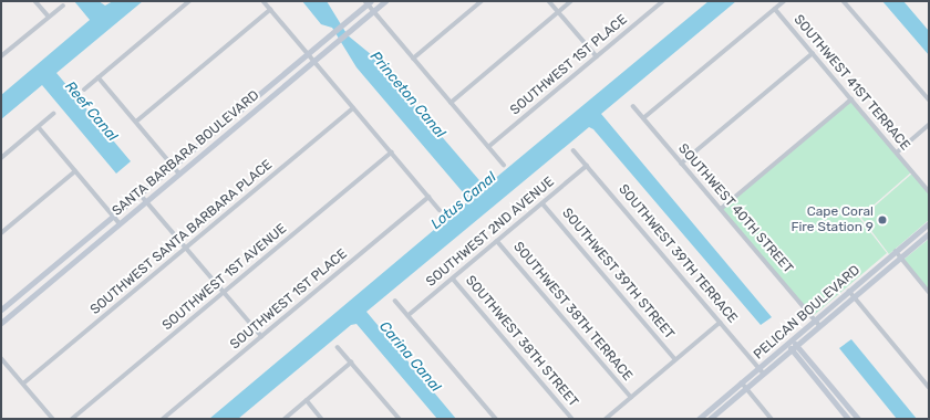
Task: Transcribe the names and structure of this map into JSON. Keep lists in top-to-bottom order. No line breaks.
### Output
{"streets":{"main road":["SANTA BARBARA BOULEVARD","PELICAN BOULEVARD"],"street":["SOUTHWEST 1ST PLACE","SOUTHWEST 41ST TERRACE","SOUTHWEST 40TH STREET","SOUTHWEST 2ND AVENUE","SOUTHWEST SANTA BARBARA PLACE","SOUTHWEST 39TH TERRACE","SOUTHWEST 39TH STREET","SOUTHWEST 1ST AVENUE","SOUTHWEST 38TH TERRACE","SOUTHWEST 38TH STREET"]},"crossings":[["SOUTHWEST 40TH STREET","PELICAN BOULEVARD"],["SOUTHWEST 2ND AVENUE","SOUTHWEST 39TH TERRACE"],["SOUTHWEST 2ND AVENUE","SOUTHWEST 39TH STREET"],["SOUTHWEST 2ND AVENUE","SOUTHWEST 38TH TERRACE"],["SOUTHWEST 2ND AVENUE","SOUTHWEST 38TH STREET"],["SOUTHWEST 39TH TERRACE","PELICAN BOULEVARD"]],"water":["Princeton Canal","Reef Canal","Lotus Canal","Carina Canal"],"places":["Cape Coral Fire Station 9"]}
